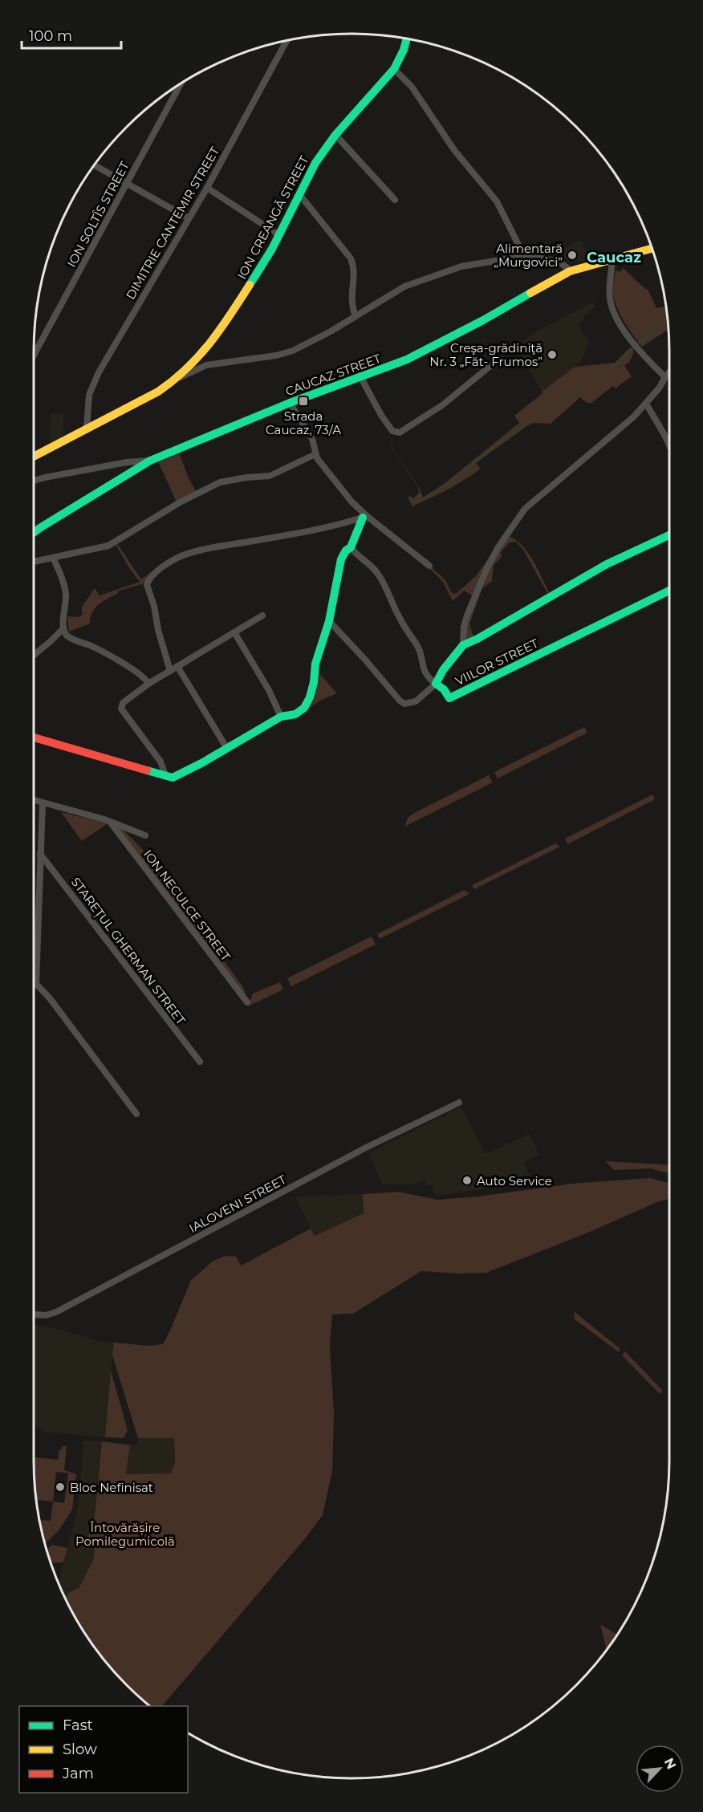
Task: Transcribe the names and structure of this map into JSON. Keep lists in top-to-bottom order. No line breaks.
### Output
{"streets":{"street":["ION SOLTÎS STREET","ION CREANGĂ STREET","DIMITRIE CANTEMIR STREET","CAUCAZ STREET","VIILOR STREET","ION NECULCE STREET","STAREȚUL GHERMAN STREET","IALOVENI STREET"]},"crossings":[["ION CREANGĂ STREET","DIMITRIE CANTEMIR STREET"]],"districts":["Caucaz"],"parks":["Întovărășire Pomilegumicolă"],"places":{"other":["Alimentară „Murgovici”","Creşa-grădiniţă Nr. 3 „Făt- Frumos”","Auto Service","Bloc Nefinisat"],"transit":["Strada Caucaz, 73/A"]},"legend":["Fast","Slow","Jam"],"scale_bar":"100 m","north":"top right"}
